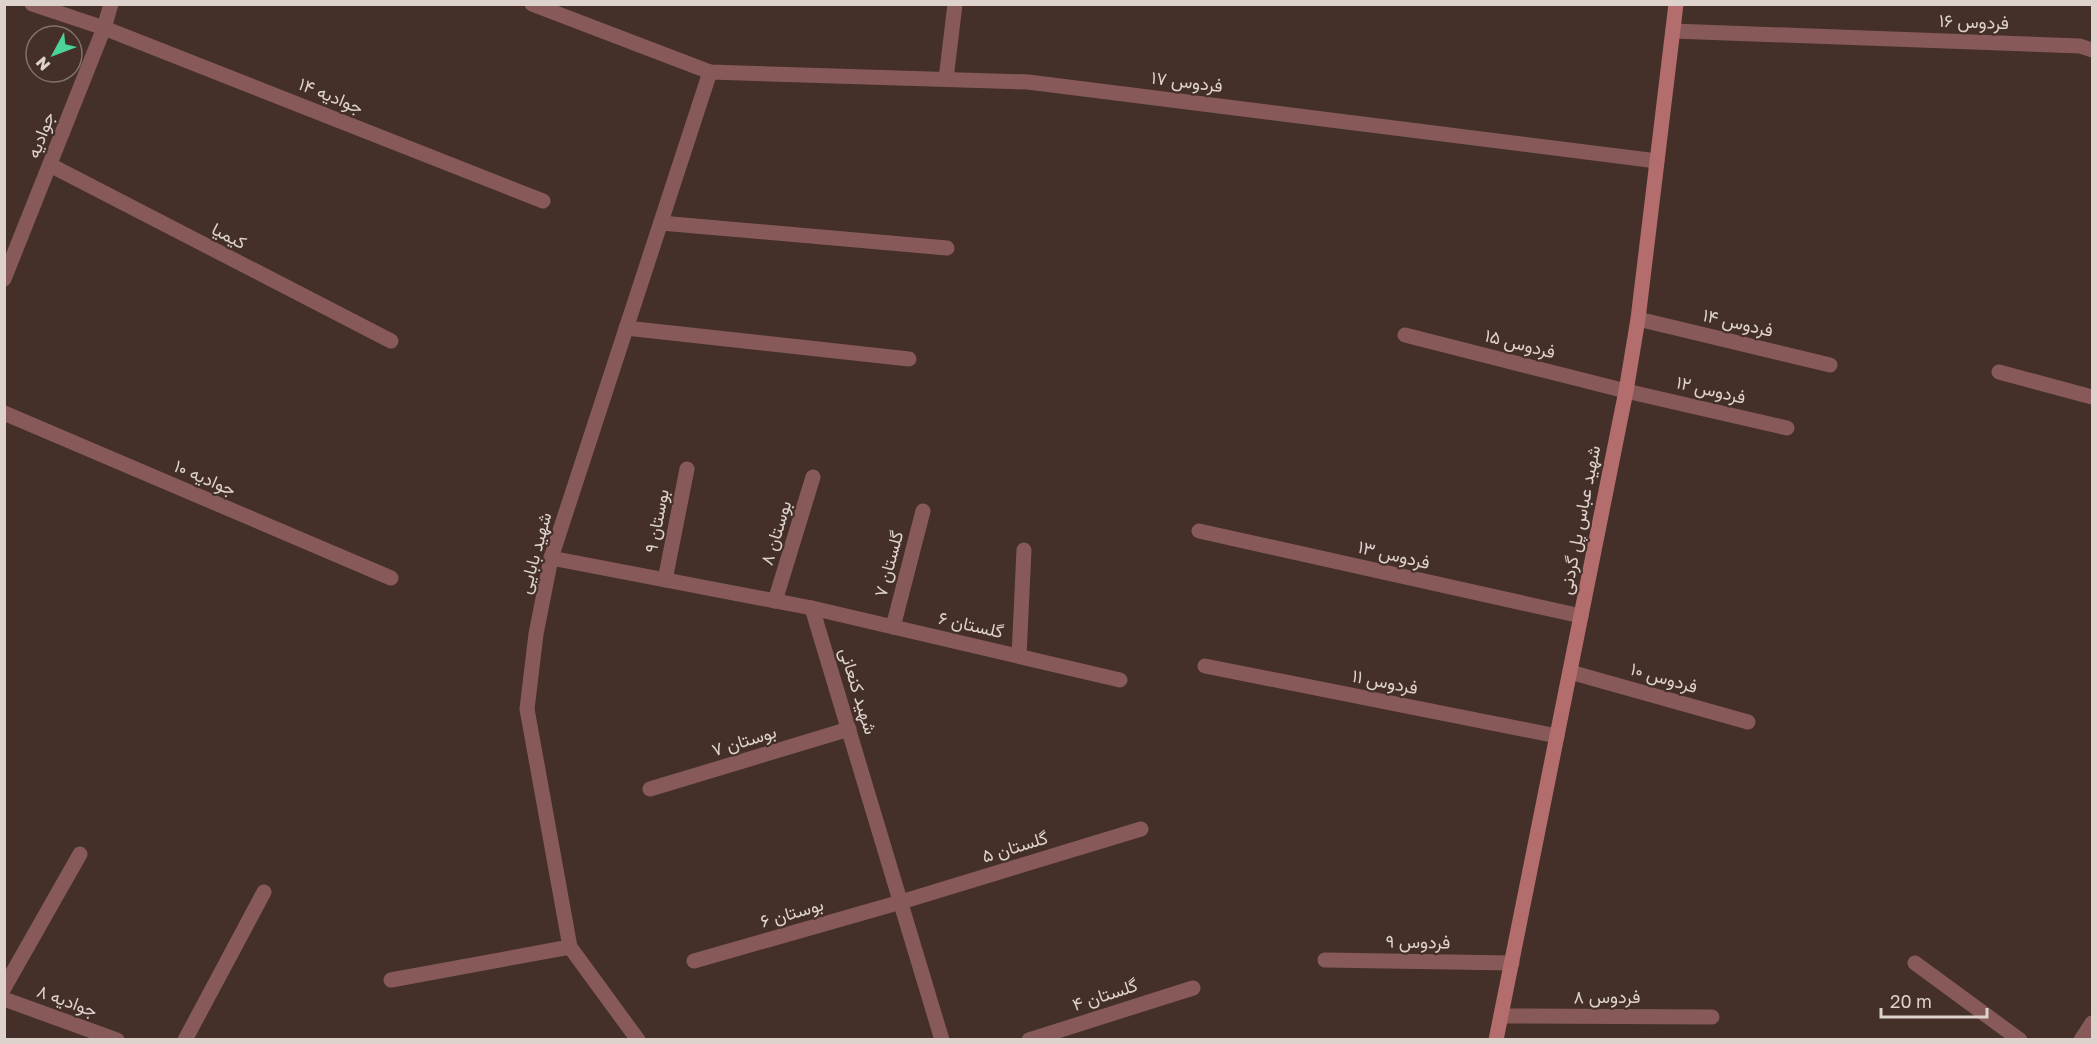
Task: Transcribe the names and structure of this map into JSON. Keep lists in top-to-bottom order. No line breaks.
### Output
{"streets":{"street":["فردوس ۱۶","فردوس ۱۷","جوادیه ۱۴","جوادیه","کیمیا","فردوس ۱۴","فردوس ۱۵","فردوس ۱۲","جوادیه ۱۰","شهید عباس پل گردنی","بوستان ۹","بوستان ۸","شهید بابایی","فردوس ۱۳","گلستان ۷","گلستان ۶","فردوس ۱۰","فردوس ۱۱","شهید کنعانی","بوستان ۷","گلستان ۵","بوستان ۶","فردوس ۹","گلستان ۴","فردوس ۸","جوادیه ۸"]},"crossings":[["فردوس ۱۶","شهید عباس پل گردنی"],["فردوس ۱۷","شهید عباس پل گردنی"],["فردوس ۱۷","شهید بابایی"],["جوادیه ۱۴","جوادیه"],["جوادیه","کیمیا"],["فردوس ۱۴","شهید عباس پل گردنی"],["فردوس ۱۵","فردوس ۱۲"],["فردوس ۱۵","شهید عباس پل گردنی"],["فردوس ۱۲","شهید عباس پل گردنی"],["شهید عباس پل گردنی","فردوس ۱۳"],["شهید عباس پل گردنی","فردوس ۱۰"],["شهید عباس پل گردنی","فردوس ۱۱"],["شهید عباس پل گردنی","فردوس ۹"],["شهید عباس پل گردنی","فردوس ۸"],["گلستان ۷","گلستان ۶"],["گلستان ۶","شهید کنعانی"],["شهید کنعانی","بوستان ۷"],["شهید کنعانی","گلستان ۵"],["شهید کنعانی","بوستان ۶"],["گلستان ۵","بوستان ۶"]],"scale_bar":"20 m","north":"bottom left"}
